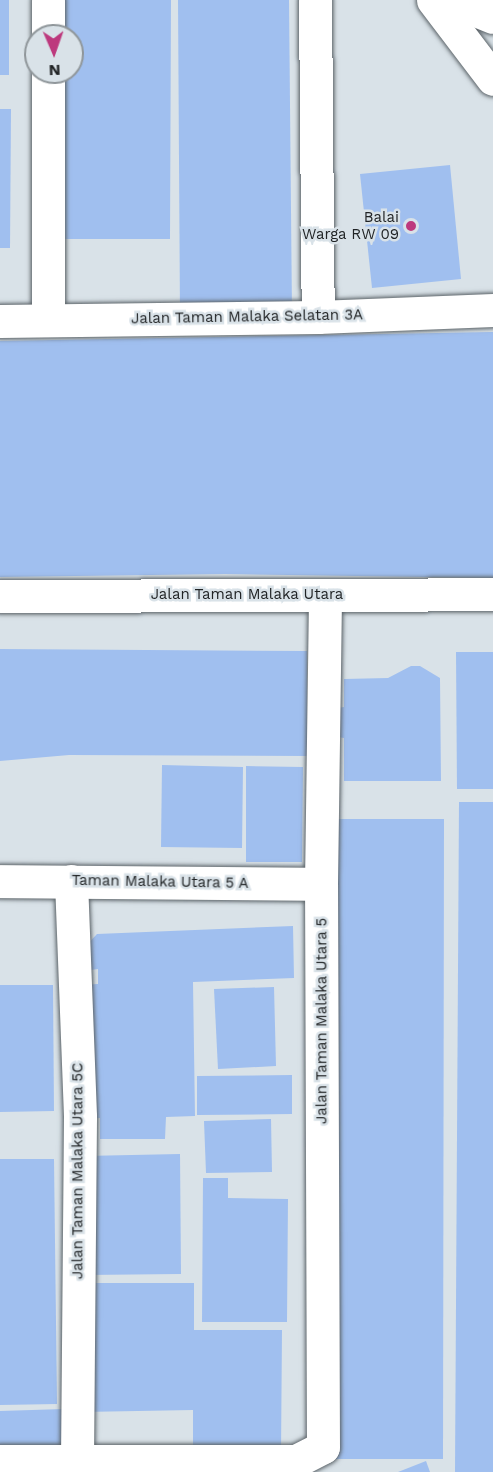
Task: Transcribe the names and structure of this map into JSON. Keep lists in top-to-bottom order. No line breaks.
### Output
{"streets":{"street":["Jalan Taman Malaka Selatan 3A","Jalan Taman Malaka Utara","Taman Malaka Utara 5 A","Jalan Taman Malaka Utara 5","Jalan Taman Malaka Utara 5C"]},"crossings":[["Jalan Taman Malaka Utara","Jalan Taman Malaka Utara 5"],["Taman Malaka Utara 5 A","Jalan Taman Malaka Utara 5"],["Taman Malaka Utara 5 A","Jalan Taman Malaka Utara 5C"],["Jalan Taman Malaka Utara 5","Jalan Taman Malaka Utara 5C"]],"places":["Balai Warga RW 09"],"north":"bottom"}
